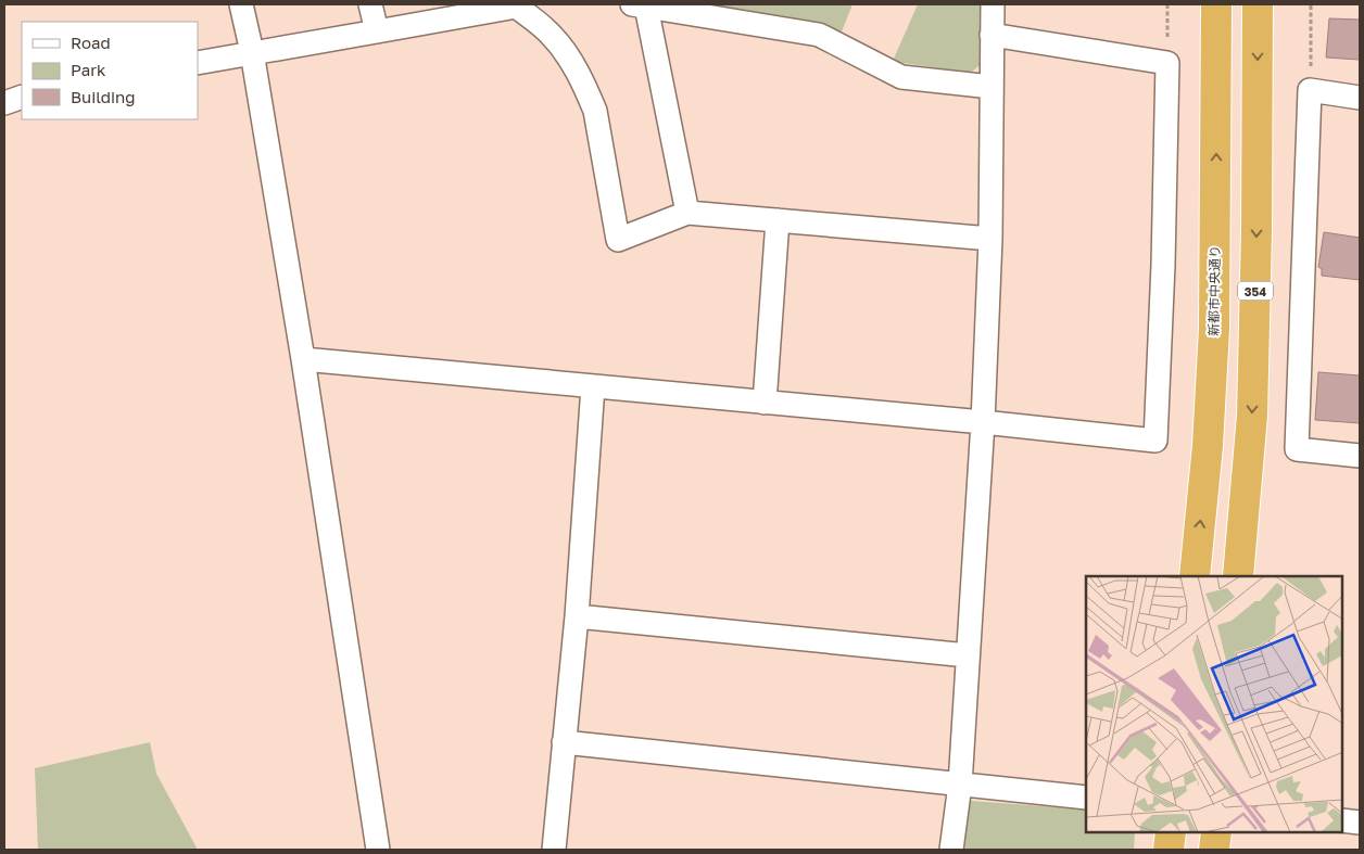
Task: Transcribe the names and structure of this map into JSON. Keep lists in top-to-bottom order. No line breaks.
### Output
{"streets":{"highway":["新都市中央通り","354"]},"legend":["Road","Park","Building"]}
